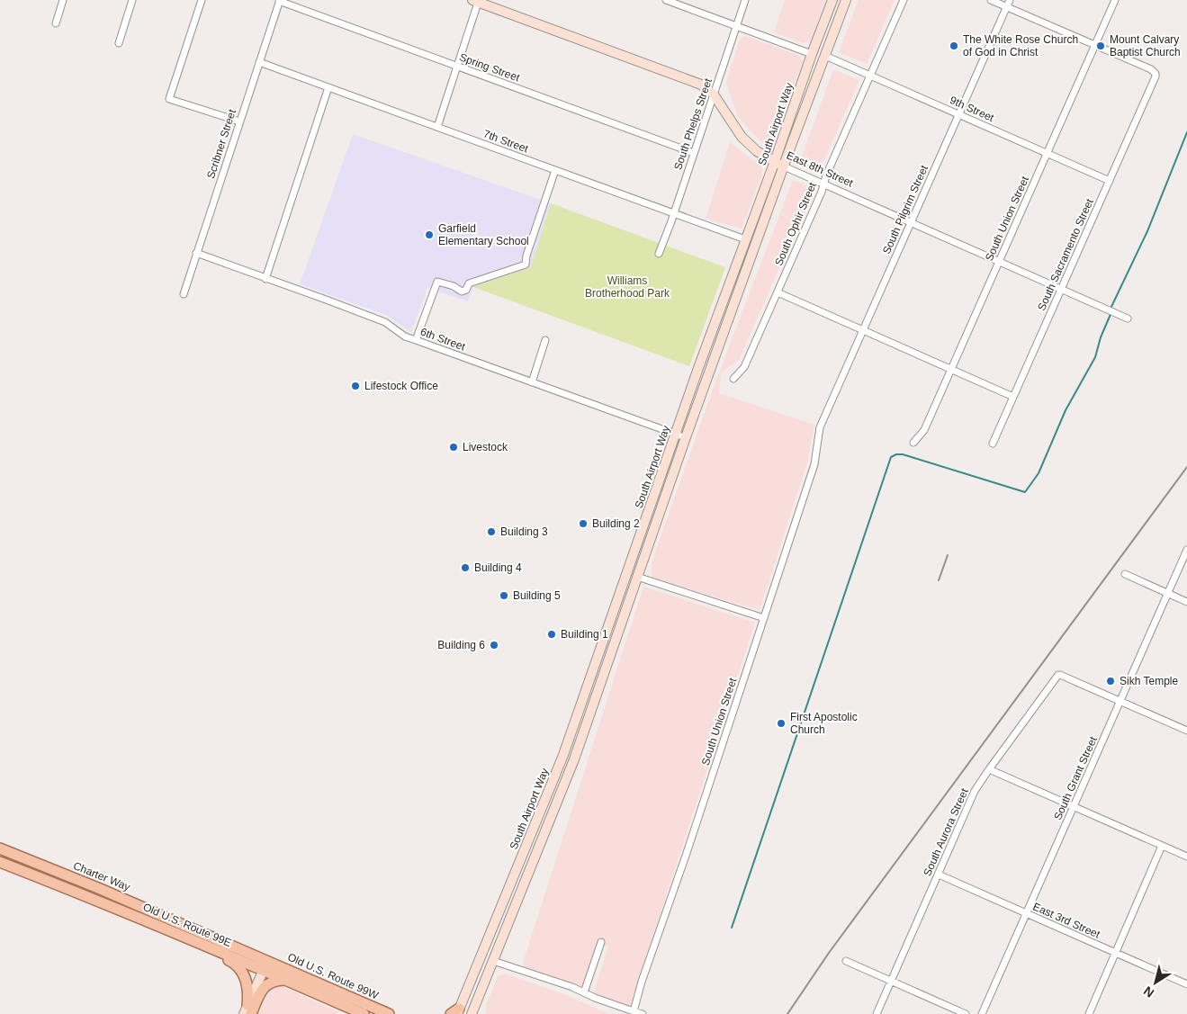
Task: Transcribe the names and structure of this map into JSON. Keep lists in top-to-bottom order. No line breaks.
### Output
{"streets":{"main road":["South Airport Way","East 8th Street","Charter Way","Old U.S. Route 99E","Old U.S. Route 99W"],"street":["Spring Street","9th Street","South Phelps Street","7th Street","Scribner Street","South Pilgrim Street","South Union Street","South Ophir Street","South Sacramento Street","6th Street","South Grant Street","South Aurora Street","East 3rd Street"]},"crossings":[["Spring Street","South Phelps Street"],["Spring Street","Scribner Street"],["9th Street","South Airport Way"],["9th Street","South Pilgrim Street"],["9th Street","South Union Street"],["9th Street","South Ophir Street"],["9th Street","South Sacramento Street"],["South Phelps Street","7th Street"],["South Phelps Street","East 8th Street"],["South Airport Way","7th Street"],["South Airport Way","East 8th Street"],["South Airport Way","6th Street"],["7th Street","Scribner Street"],["Scribner Street","6th Street"],["East 8th Street","South Pilgrim Street"],["East 8th Street","South Union Street"],["East 8th Street","South Ophir Street"],["East 8th Street","South Sacramento Street"],["South Pilgrim Street","South Union Street"],["South Union Street","South Sacramento Street"],["South Grant Street","South Aurora Street"],["South Grant Street","East 3rd Street"],["South Aurora Street","East 3rd Street"],["Charter Way","Old U.S. Route 99E"],["Charter Way","Old U.S. Route 99W"],["Old U.S. Route 99E","Old U.S. Route 99W"]],"parks":["Williams Brotherhood Park"],"places":["The White Rose Church of God in Christ","Mount Calvary Baptist Church","Garfield Elementary School","Lifestock Office","Livestock","Building 2","Building 3","Building 4","Building 5","Building 1","Building 6","Sikh Temple","First Apostolic Church"],"north":"bottom left"}
